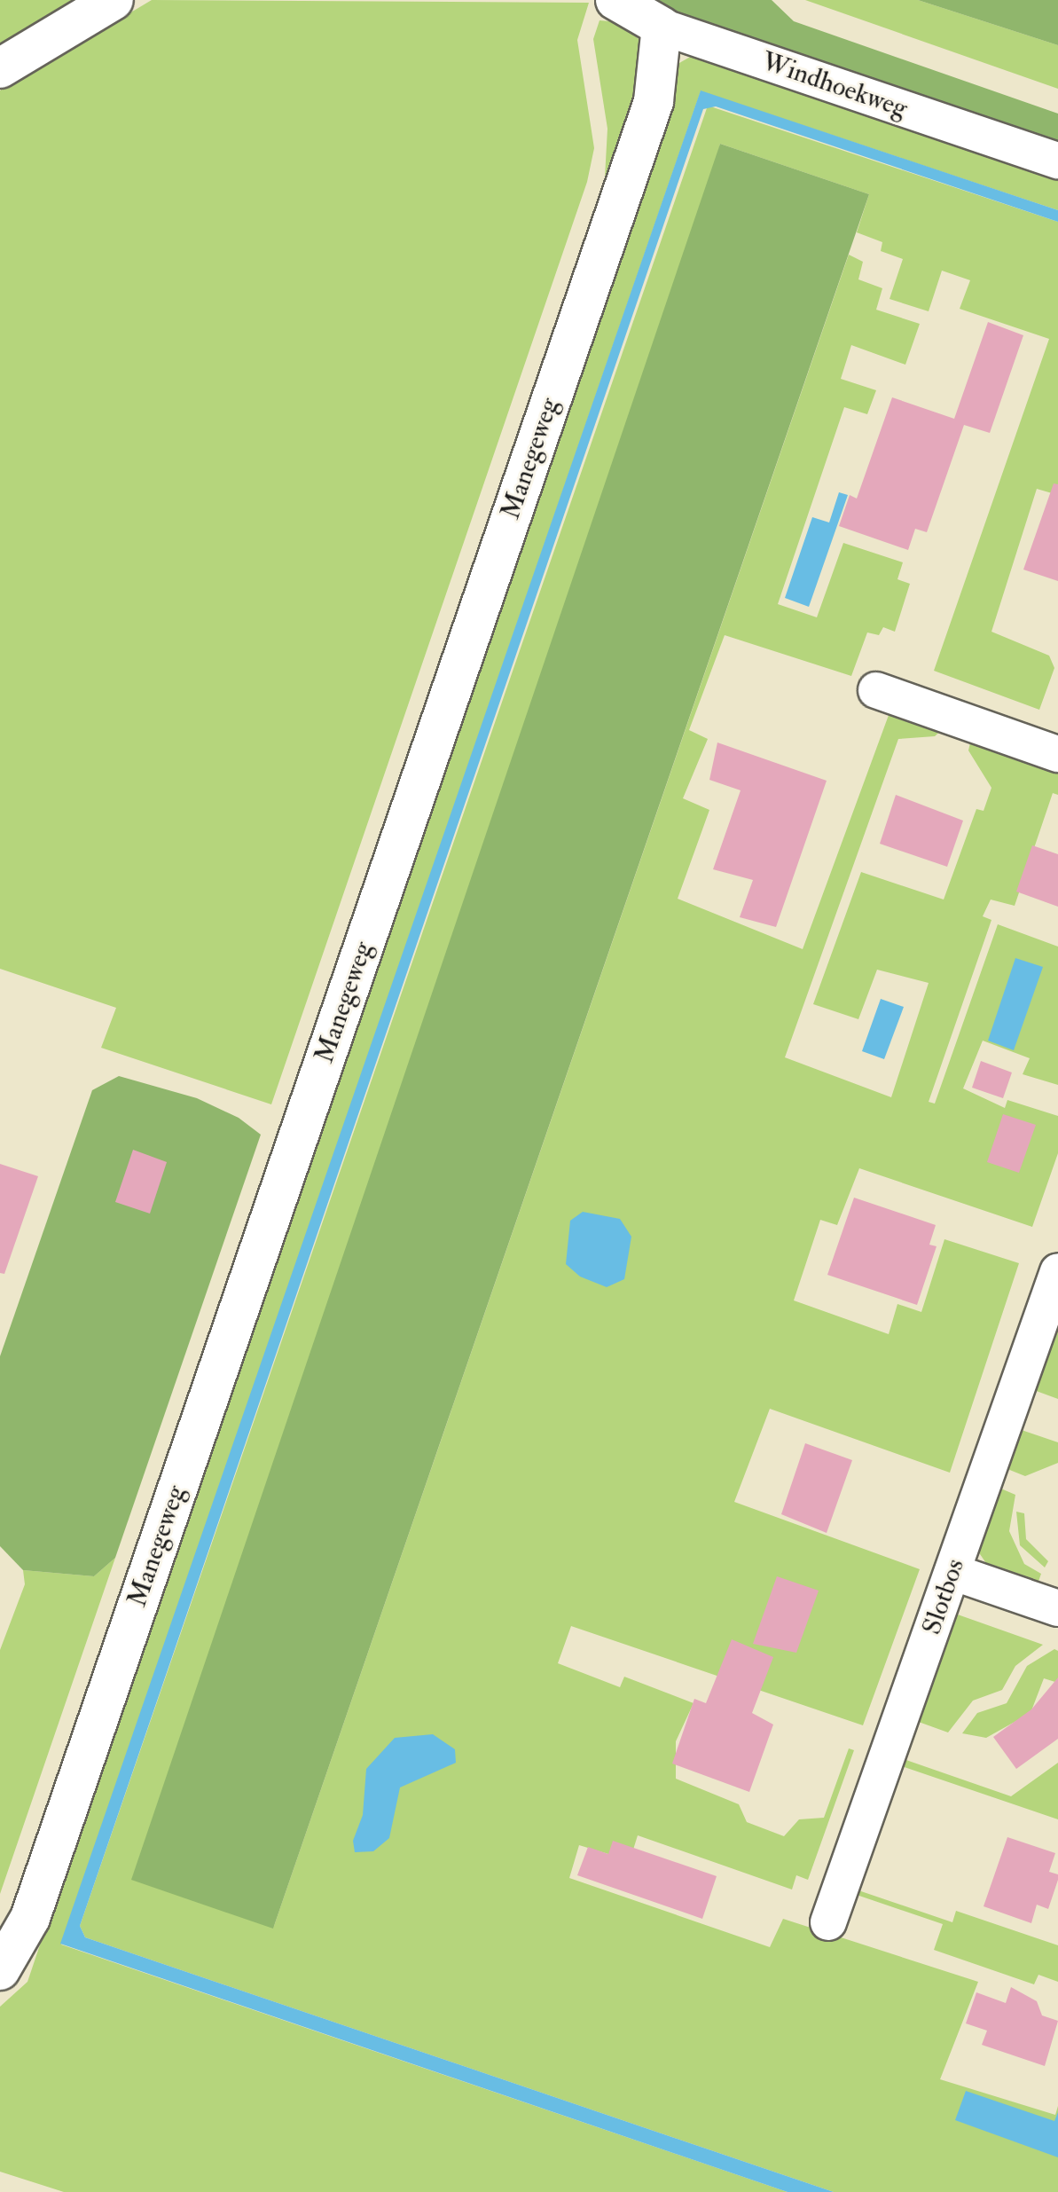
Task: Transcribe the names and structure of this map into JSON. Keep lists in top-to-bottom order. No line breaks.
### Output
{"streets":{"street":["Windhoekweg","Manegeweg","Slotbos"]},"crossings":[["Windhoekweg","Manegeweg"]]}
